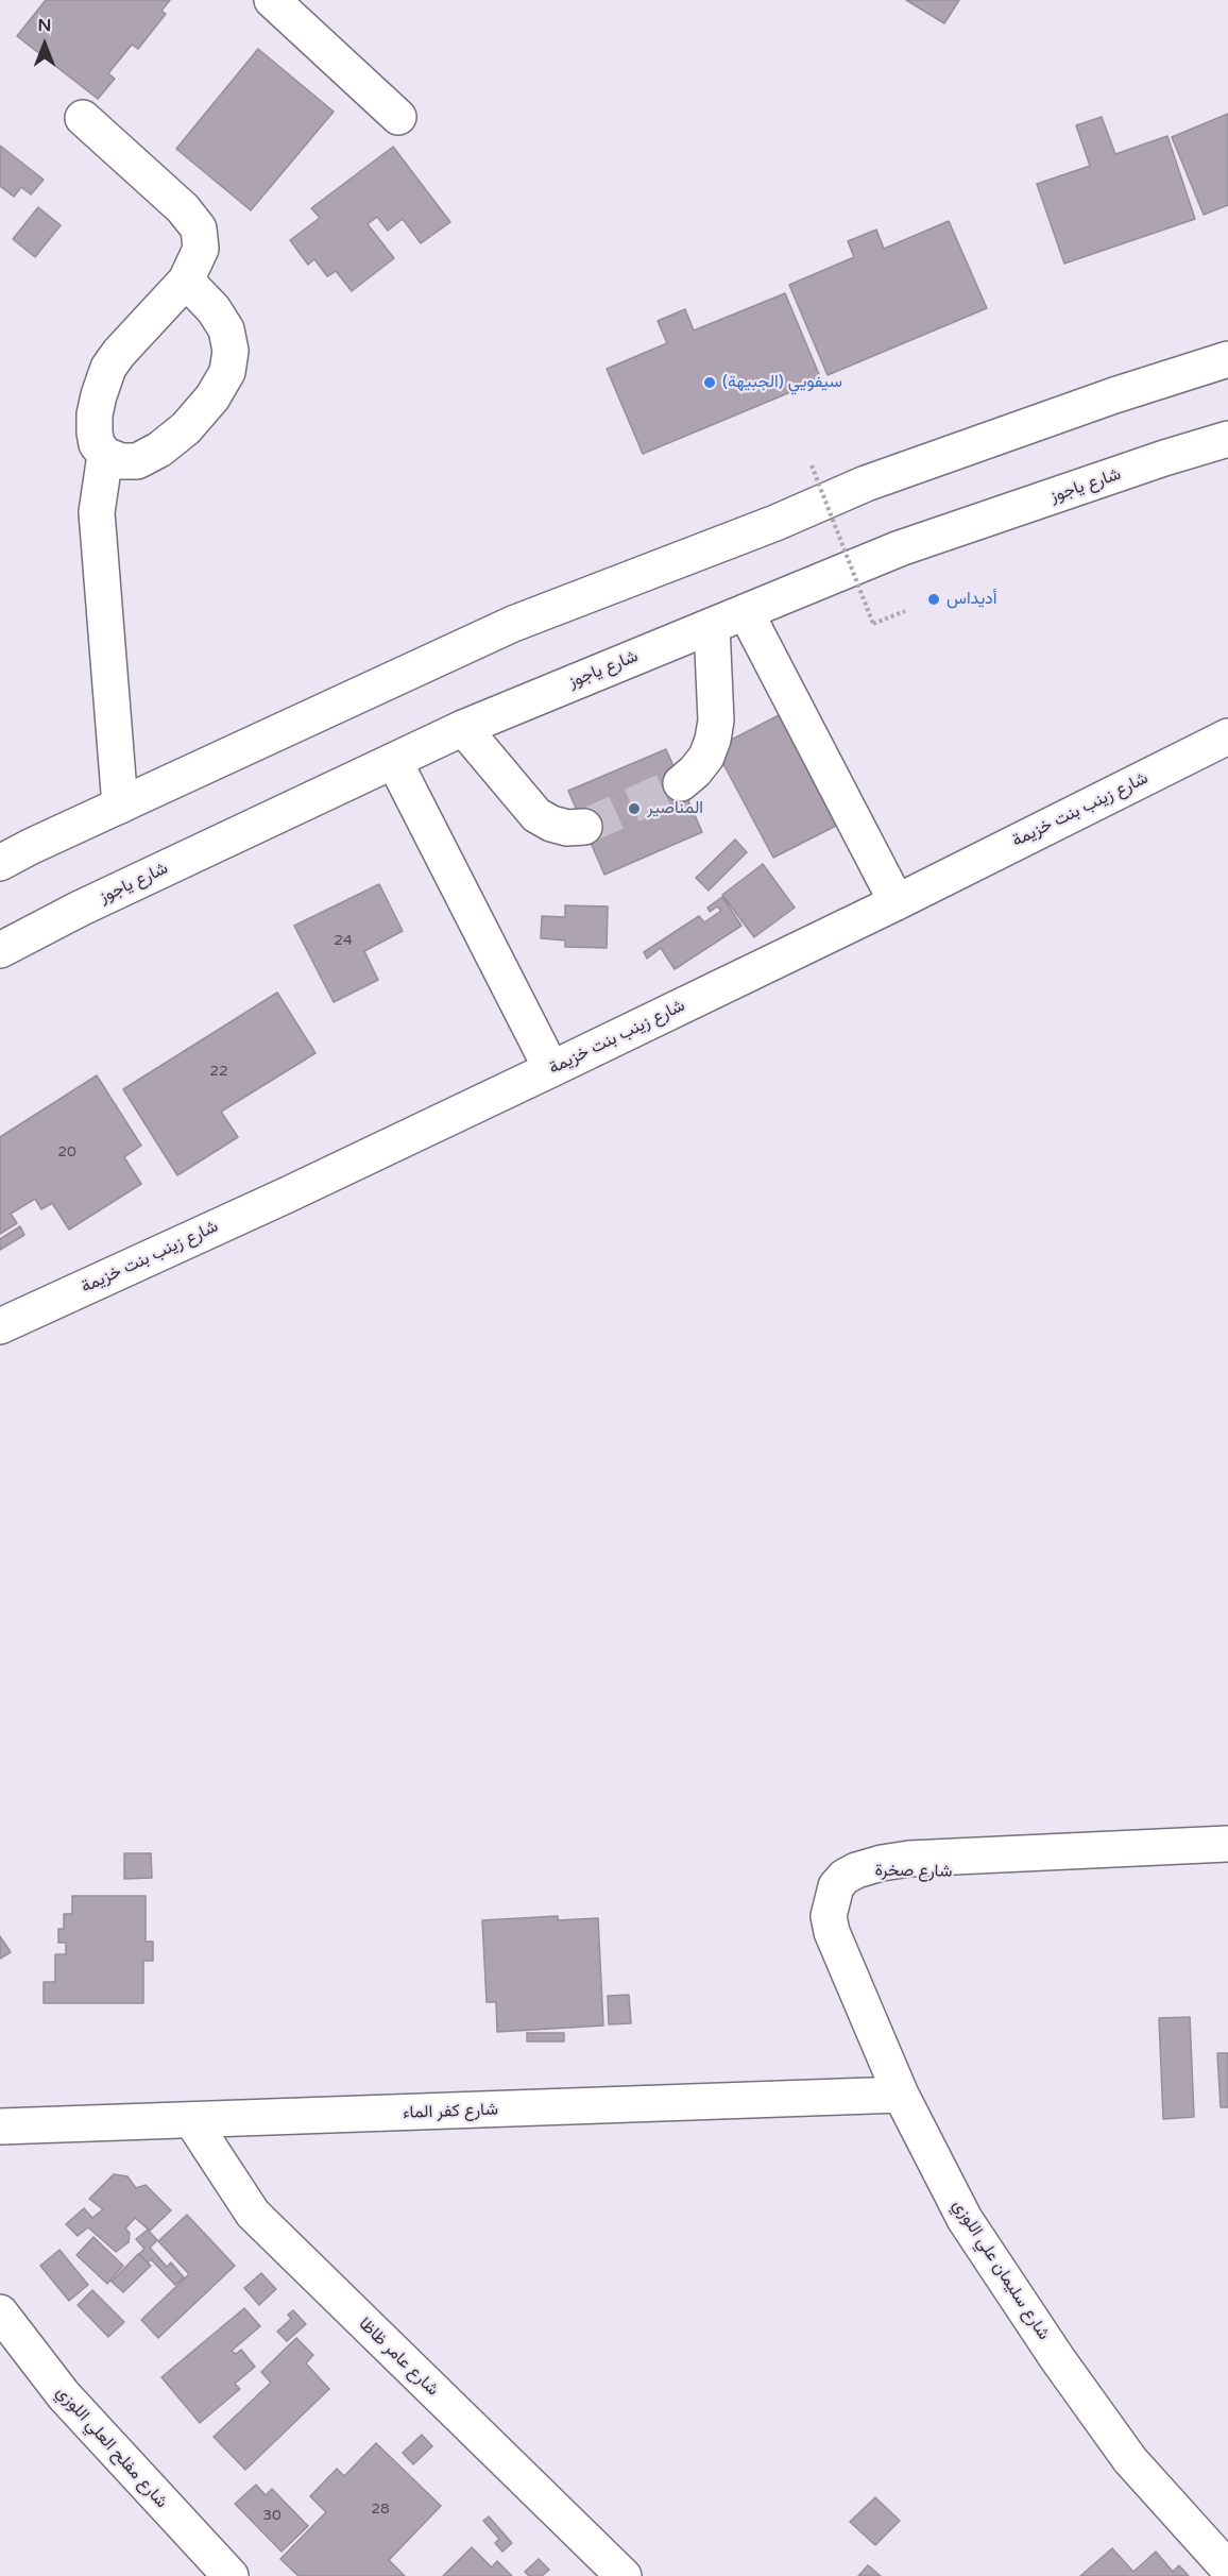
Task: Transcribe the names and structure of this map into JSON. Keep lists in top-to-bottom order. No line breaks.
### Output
{"streets":{"street":["شارع ياجوز","شارع زينب بنت خزيمة","شارع صخرة","شارع كفر الماء","شارع سليمان علي اللوزي","شارع عامر ظاظا","شارع مفلح العلي اللوزي"]},"crossings":[["شارع صخرة","شارع سليمان علي اللوزي"],["شارع كفر الماء","شارع سليمان علي اللوزي"],["شارع كفر الماء","شارع عامر ظاظا"]],"places":["سيفويي (الجبيهة)","أديداس","المناصير"],"house_numbers":["24","22","20","28","30"],"north":"top"}
